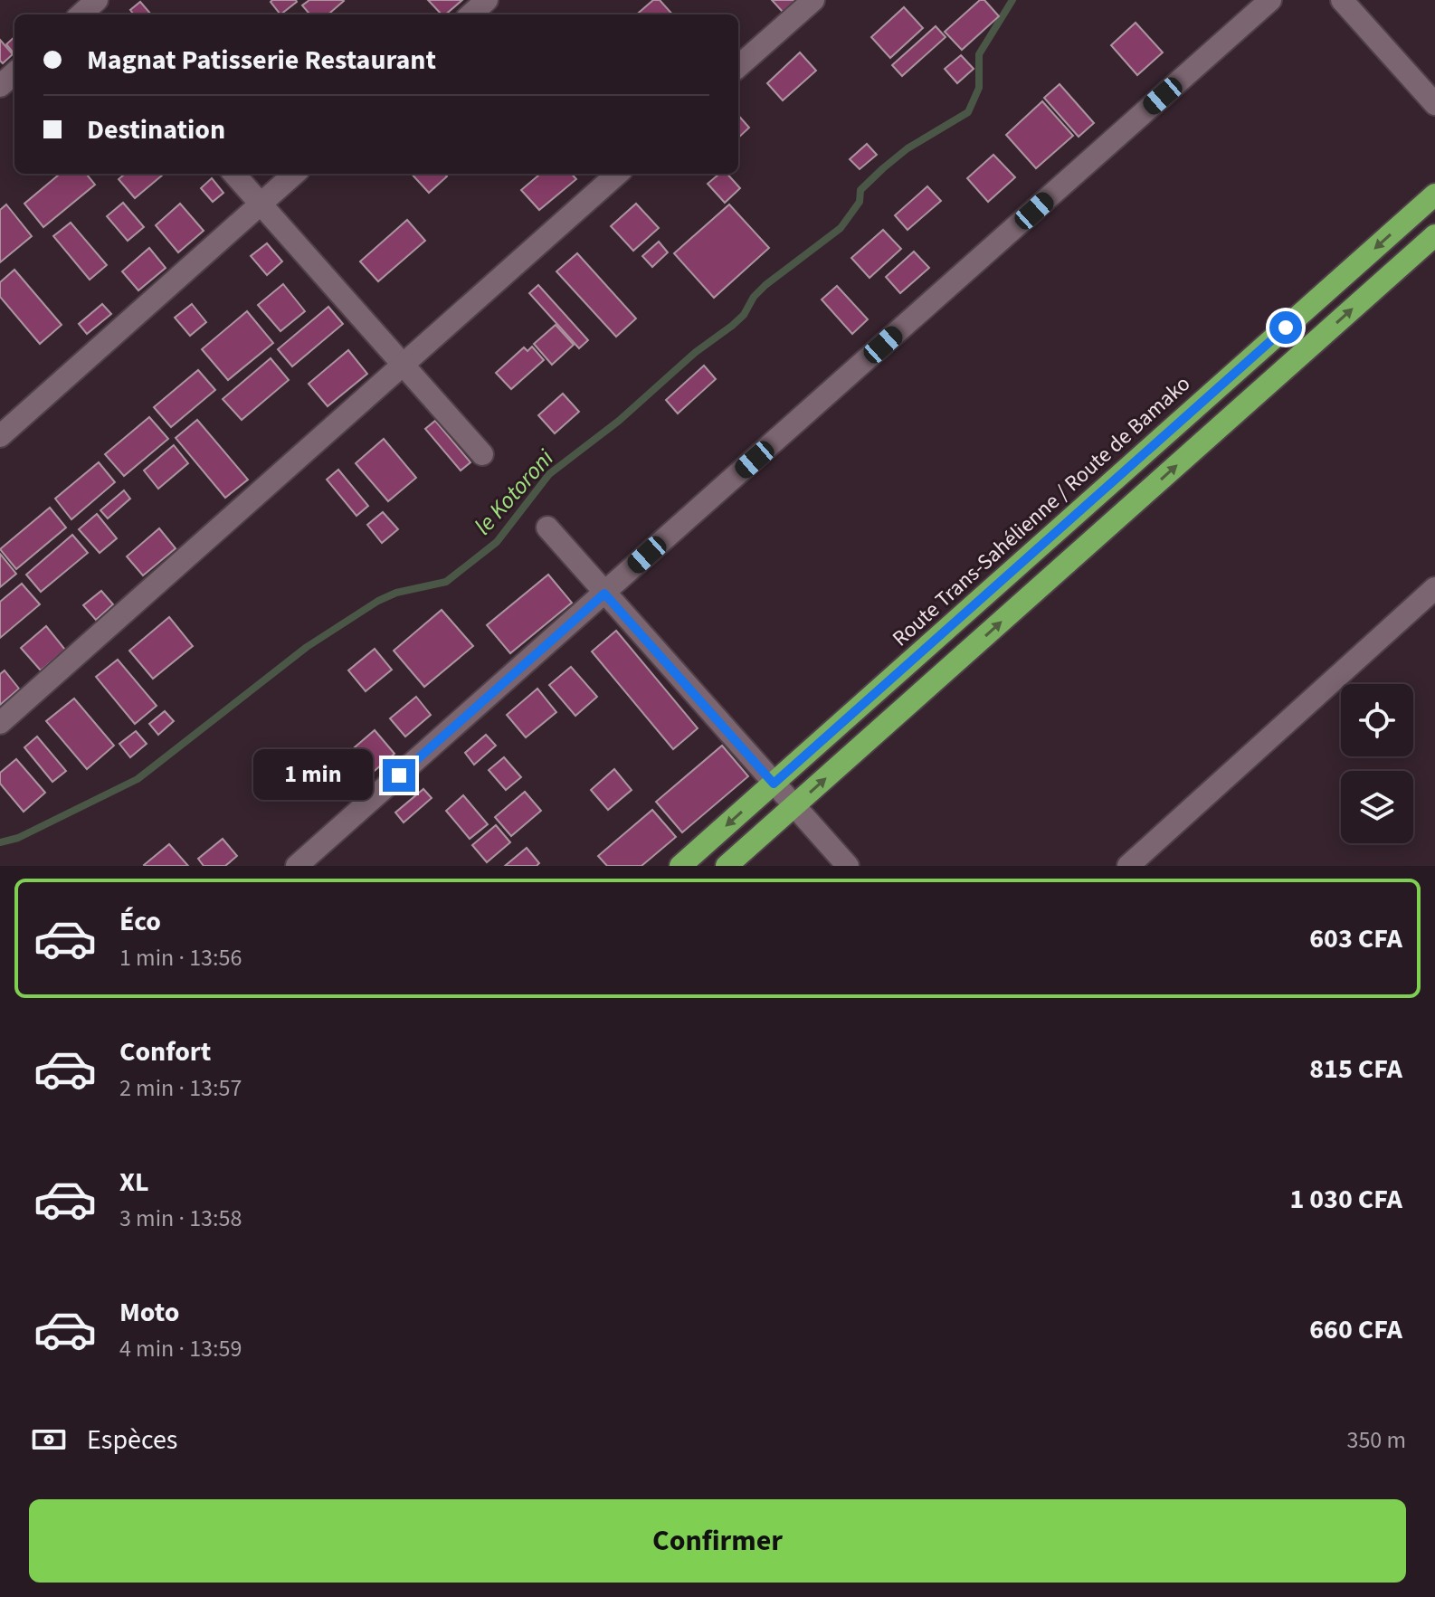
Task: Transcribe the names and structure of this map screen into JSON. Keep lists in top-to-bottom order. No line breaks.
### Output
{"streets":{"highway":["Route Trans-Sahélienne / Route de Bamako"]},"water":["le Kotoroni"],"page":{"banner":["Magnat Patisserie Restaurant","Destination"],"bubble":"1 min","list":[{"name":"Éco","note":"1 min · 13:56","value":"603 CFA"},{"name":"Confort","note":"2 min · 13:57","value":"815 CFA"},{"name":"XL","note":"3 min · 13:58","value":"1 030 CFA"},{"name":"Moto","note":"4 min · 13:59","value":"660 CFA"}],"pay":["Espèces","350 m"],"buttons":"Confirmer"}}
